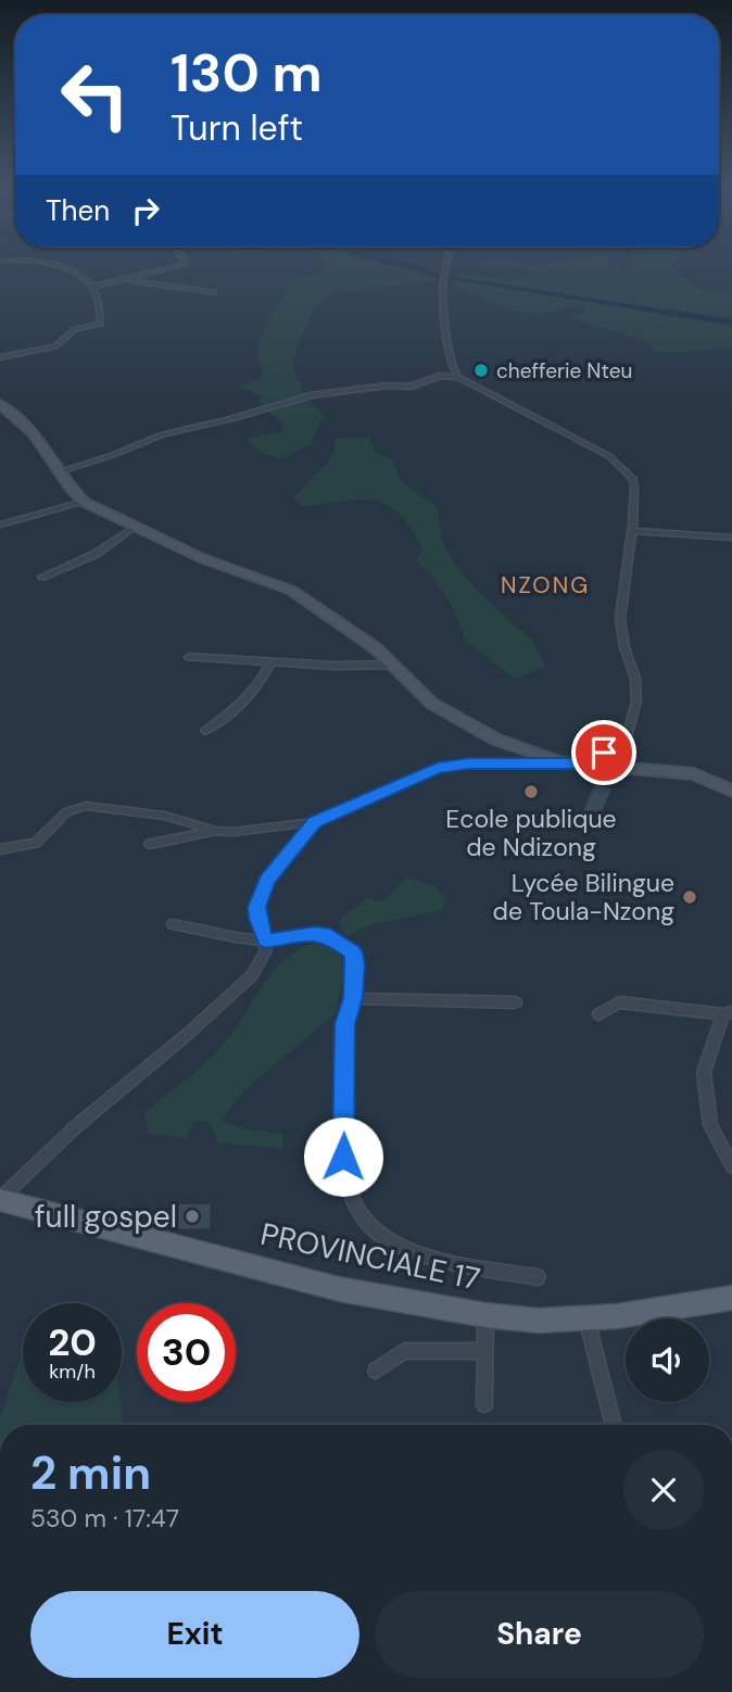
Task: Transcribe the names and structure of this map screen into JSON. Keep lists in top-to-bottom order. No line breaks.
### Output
{"streets":{"main road":["PROVINCIALE 17"]},"districts":["NZONG"],"places":["chefferie Nteu","Ecole publique de Ndizong","Lycée Bilingue de Toula-Nzong","full gospel"],"page":{"turn":["130 m","Turn left"],"then":"Then","speed":"20 km/h","limit":"30","heading":["2 min","530 m · 17:47"],"buttons":["Exit","Share"]}}
